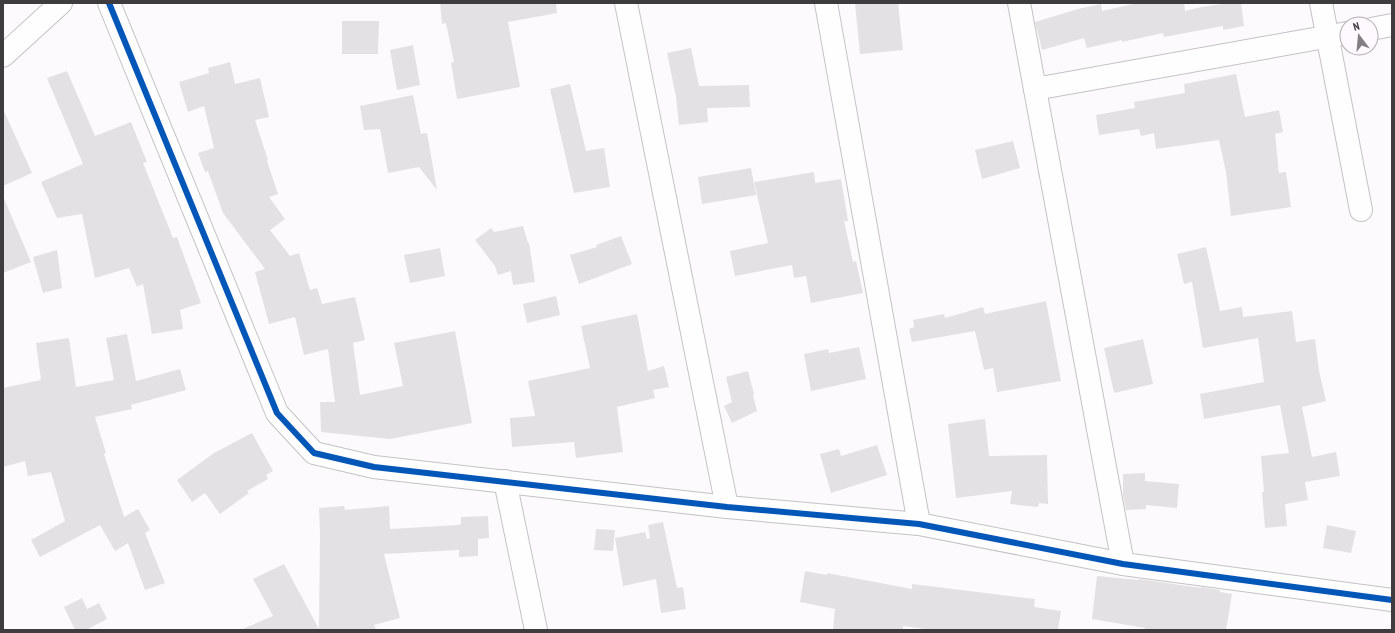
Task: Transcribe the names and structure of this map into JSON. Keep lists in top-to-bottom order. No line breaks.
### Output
{"north":"top"}
